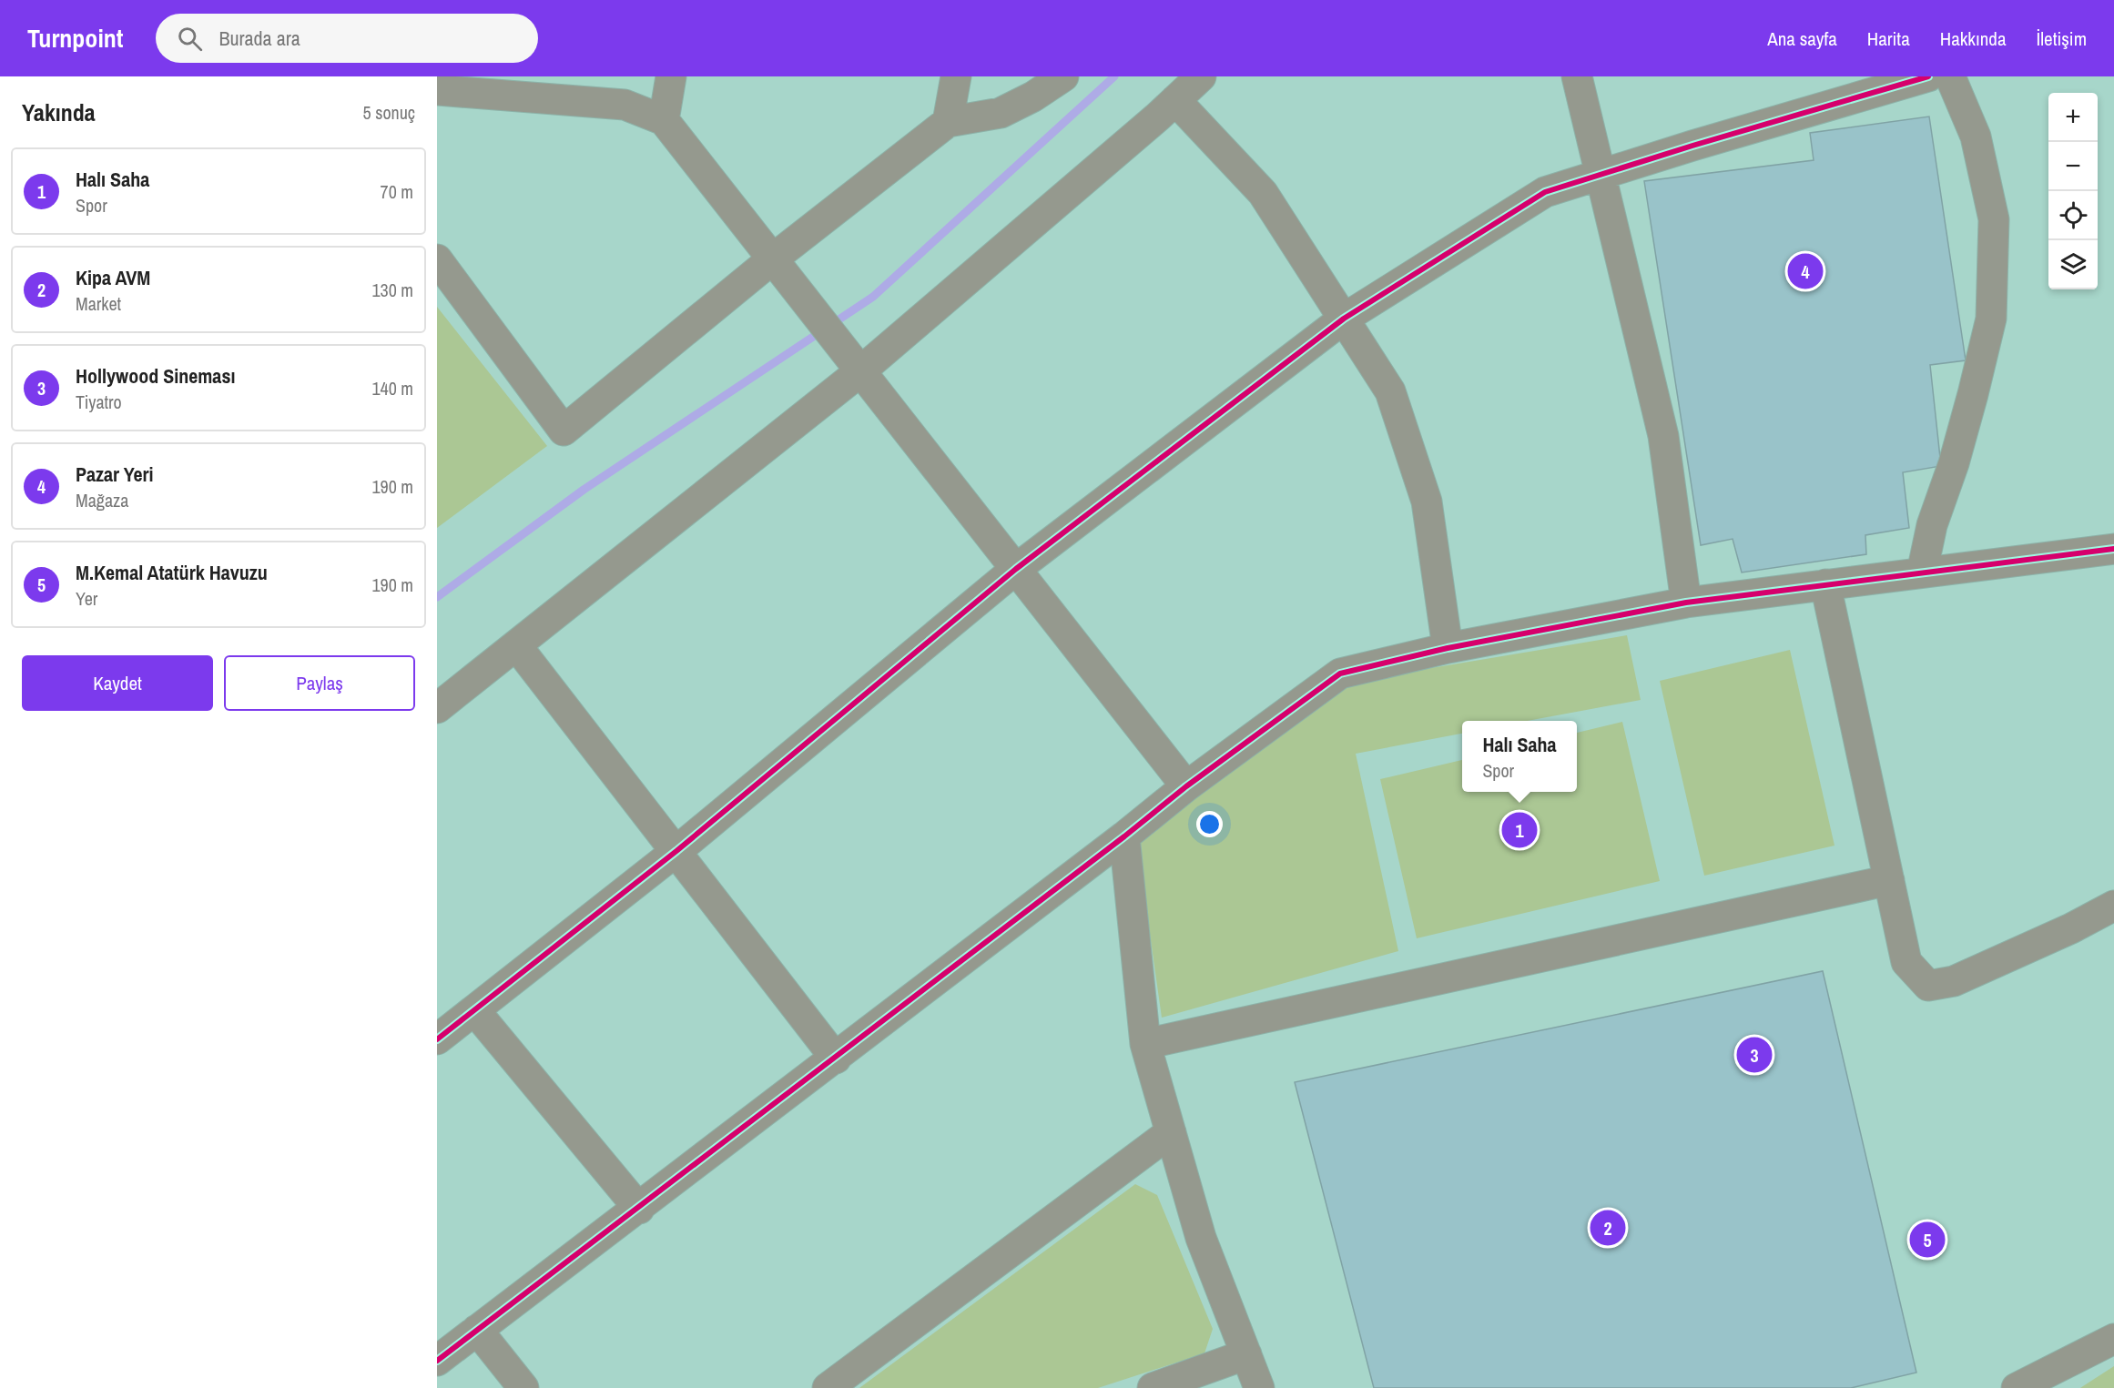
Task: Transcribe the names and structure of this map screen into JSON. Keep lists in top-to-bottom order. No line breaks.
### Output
{"page":{"header":"Turnpoint","search":"Burada ara","nav":["Ana sayfa","Harita","Hakkında","İletişim"],"heading":["Yakında","5 sonuç"],"map_buttons":["+","−"],"list":[{"mark":"1","name":"Halı Saha","note":"Spor","value":"70 m"},{"mark":"2","name":"Kipa AVM","note":"Market","value":"130 m"},{"mark":"3","name":"Hollywood Sineması","note":"Tiyatro","value":"140 m"},{"mark":"4","name":"Pazar Yeri","note":"Mağaza","value":"190 m"},{"mark":"5","name":"M.Kemal Atatürk Havuzu","note":"Yer","value":"190 m"}],"pins":["4","1","3","2","5"],"buttons":["Kaydet","Paylaş"],"popup":["Halı Saha","Spor"]}}
